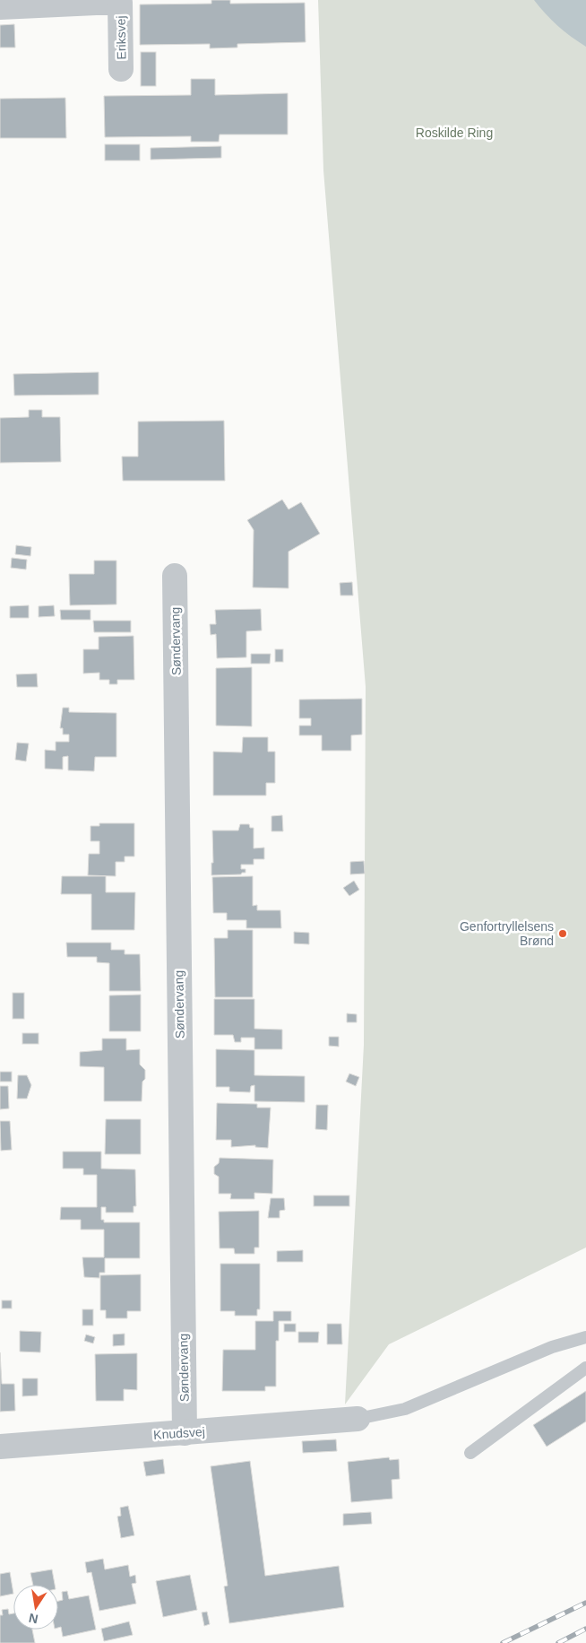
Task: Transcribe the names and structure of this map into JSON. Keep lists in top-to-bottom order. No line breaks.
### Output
{"streets":{"street":["Eriksvej","Søndervang","Knudsvej"]},"crossings":[["Søndervang","Knudsvej"]],"parks":["Roskilde Ring"],"places":["Genfortryllelsens Brønd"],"north":"bottom"}
